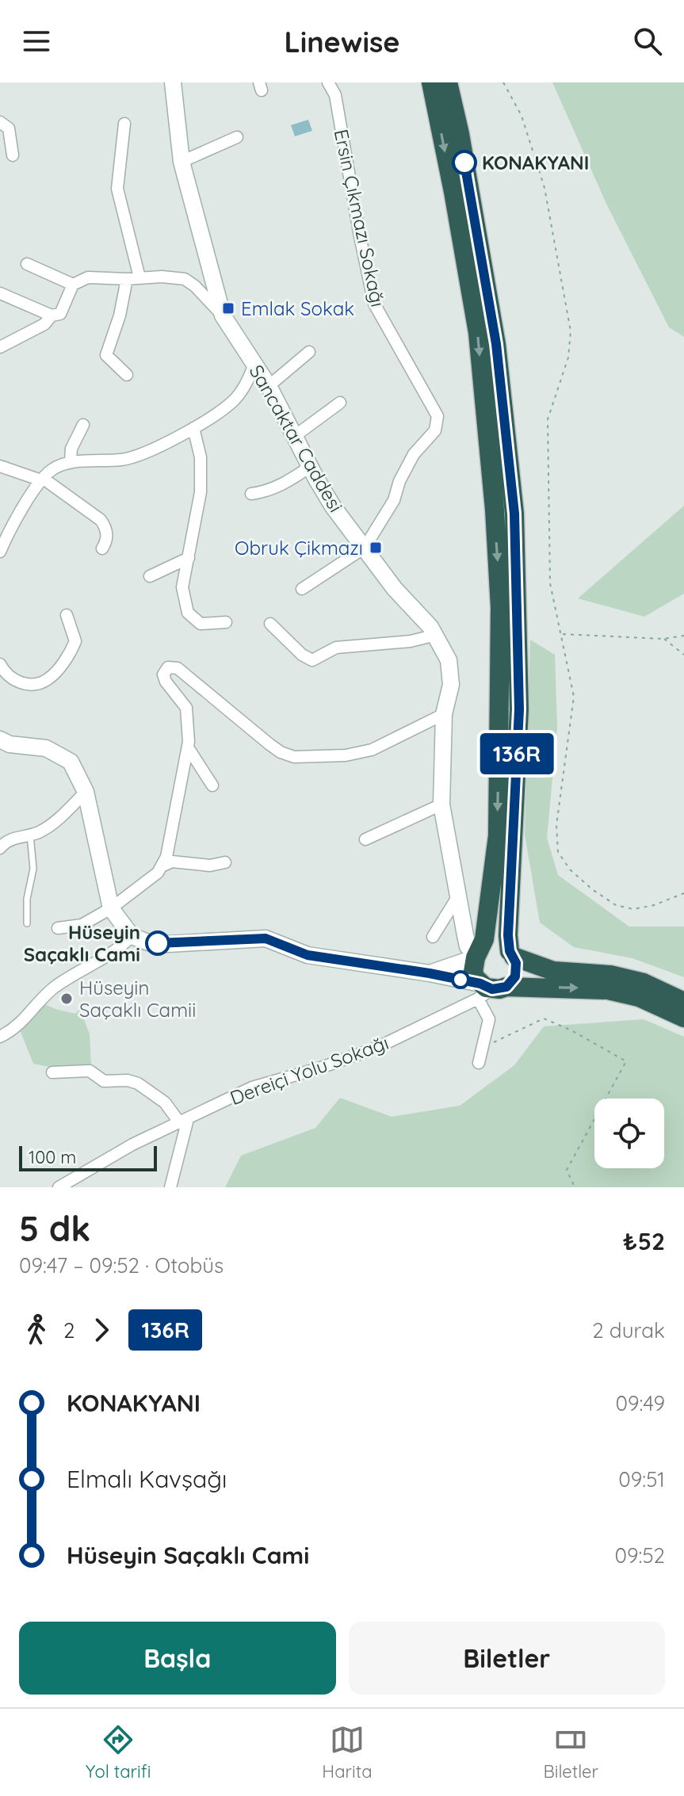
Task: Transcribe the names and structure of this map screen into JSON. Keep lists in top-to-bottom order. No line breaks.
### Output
{"streets":{"street":["Ersin Çıkmazı Sokağı","Sancaktar Caddesi","Dereiçi Yolu Sokağı"]},"crossings":[["Ersin Çıkmazı Sokağı","Sancaktar Caddesi"],["Sancaktar Caddesi","Dereiçi Yolu Sokağı"]],"places":{"other":["KONAKYANI","Hüseyin Saçaklı Cami","Hüseyin Saçaklı Camii"],"transit":["Emlak Sokak","Obruk Çikmazı"]},"lines":["bus line 136R"],"scale_bar":"100 m","page":{"header":"Linewise","on_map":"136R","scale":"100 m","heading":["5 dk","09:47 – 09:52 · Otobüs","₺52"],"legs":["2","136R","2 durak"],"list":[{"name":"KONAKYANI","value":"09:49"},{"name":"Elmalı Kavşağı","value":"09:51"},{"name":"Hüseyin Saçaklı Cami","value":"09:52"}],"buttons":["Başla","Biletler"],"tabs":["Yol tarifi","Harita","Biletler"]}}
